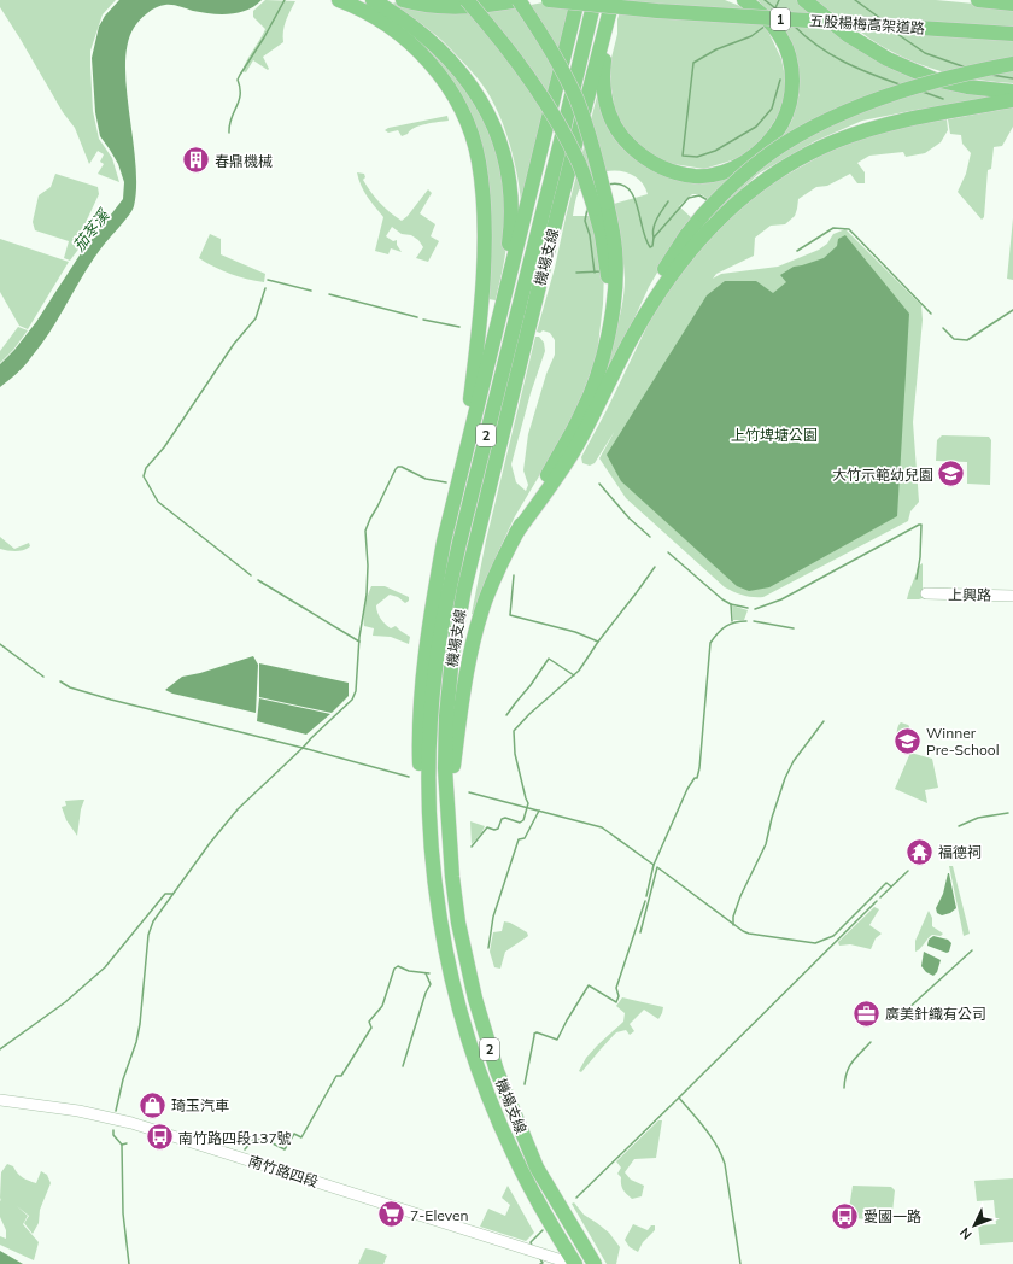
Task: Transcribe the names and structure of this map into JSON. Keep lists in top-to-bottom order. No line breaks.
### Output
{"streets":{"highway":["1","五股楊梅高架道路","機場支線","2"],"street":["上興路","南竹路四段"]},"crossings":[["機場支線","南竹路四段"]],"water":["茄苳溪"],"parks":["上竹埤塘公園"],"places":{"building":["春鼎機械"],"school or university":["大竹示範幼兒園","Winner Pre-School"],"temple":["福德祠"],"office":["廣美針織有公司"],"shop":["琦玉汽車"],"bus stop":["南竹路四段137號","愛國一路"],"supermarket":["7-Eleven"]},"north":"bottom left"}
